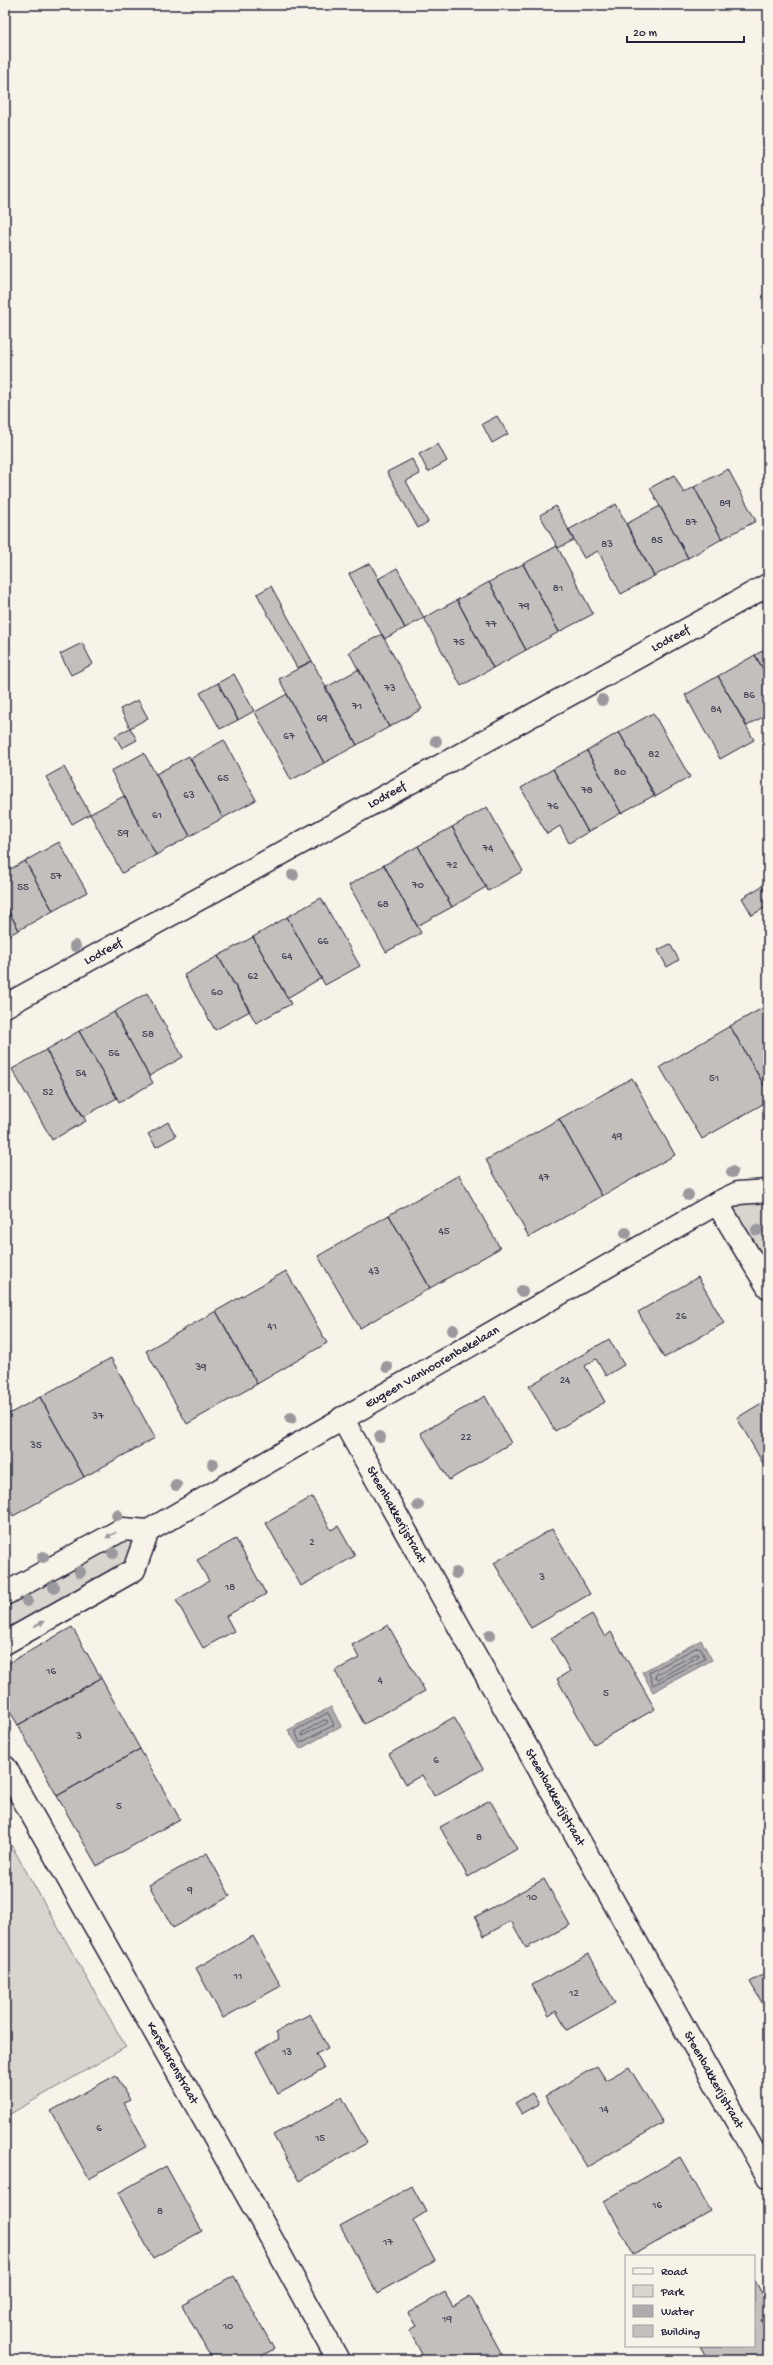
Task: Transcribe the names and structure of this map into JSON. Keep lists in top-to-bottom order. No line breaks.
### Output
{"streets":{"street":["Lodreef","Eugeen Vanhoorenbekelaan","Steenbakkerijstraat","Kerselarenstraat"]},"crossings":[["Eugeen Vanhoorenbekelaan","Steenbakkerijstraat"]],"house_numbers":["89","87","85","83","81","79","77","75","73","86","71","84","69","67","82","80","65","78","63","76","61","59","74","72","57","70","55","68","66","64","62","60","58","56","54","51","52","49","47","45","43","26","41","39","24","37","22","35","2","3","18","16","4","5","3","6","5","8","9","10","11","12","13","14","6","15","16","8","17","19","10"],"legend":["Road","Park","Water","Building"],"scale_bar":"20 m"}
